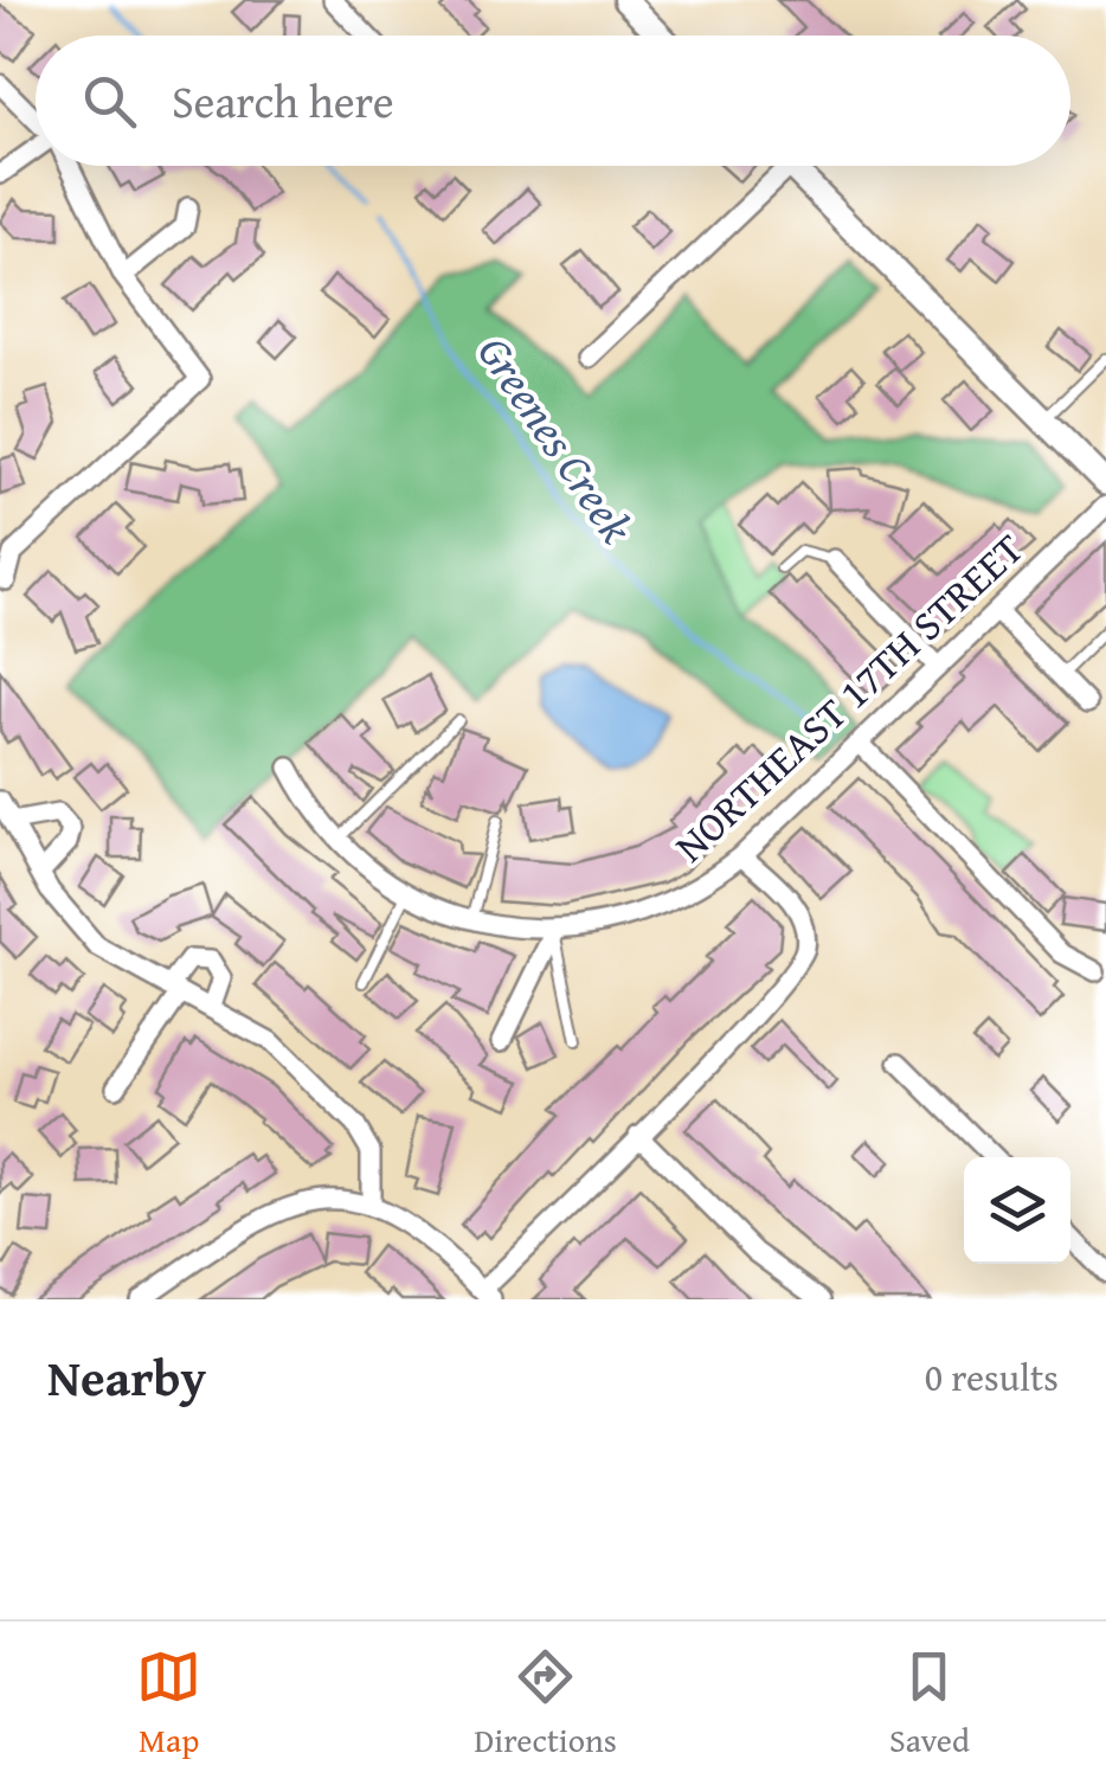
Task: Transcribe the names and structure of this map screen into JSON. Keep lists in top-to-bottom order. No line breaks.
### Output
{"streets":{"street":["NORTHEAST 17TH STREET"]},"water":["Greenes Creek"],"page":{"search":"Search here","heading":["Nearby","0 results"],"nav":["Map","Directions","Saved"]}}
